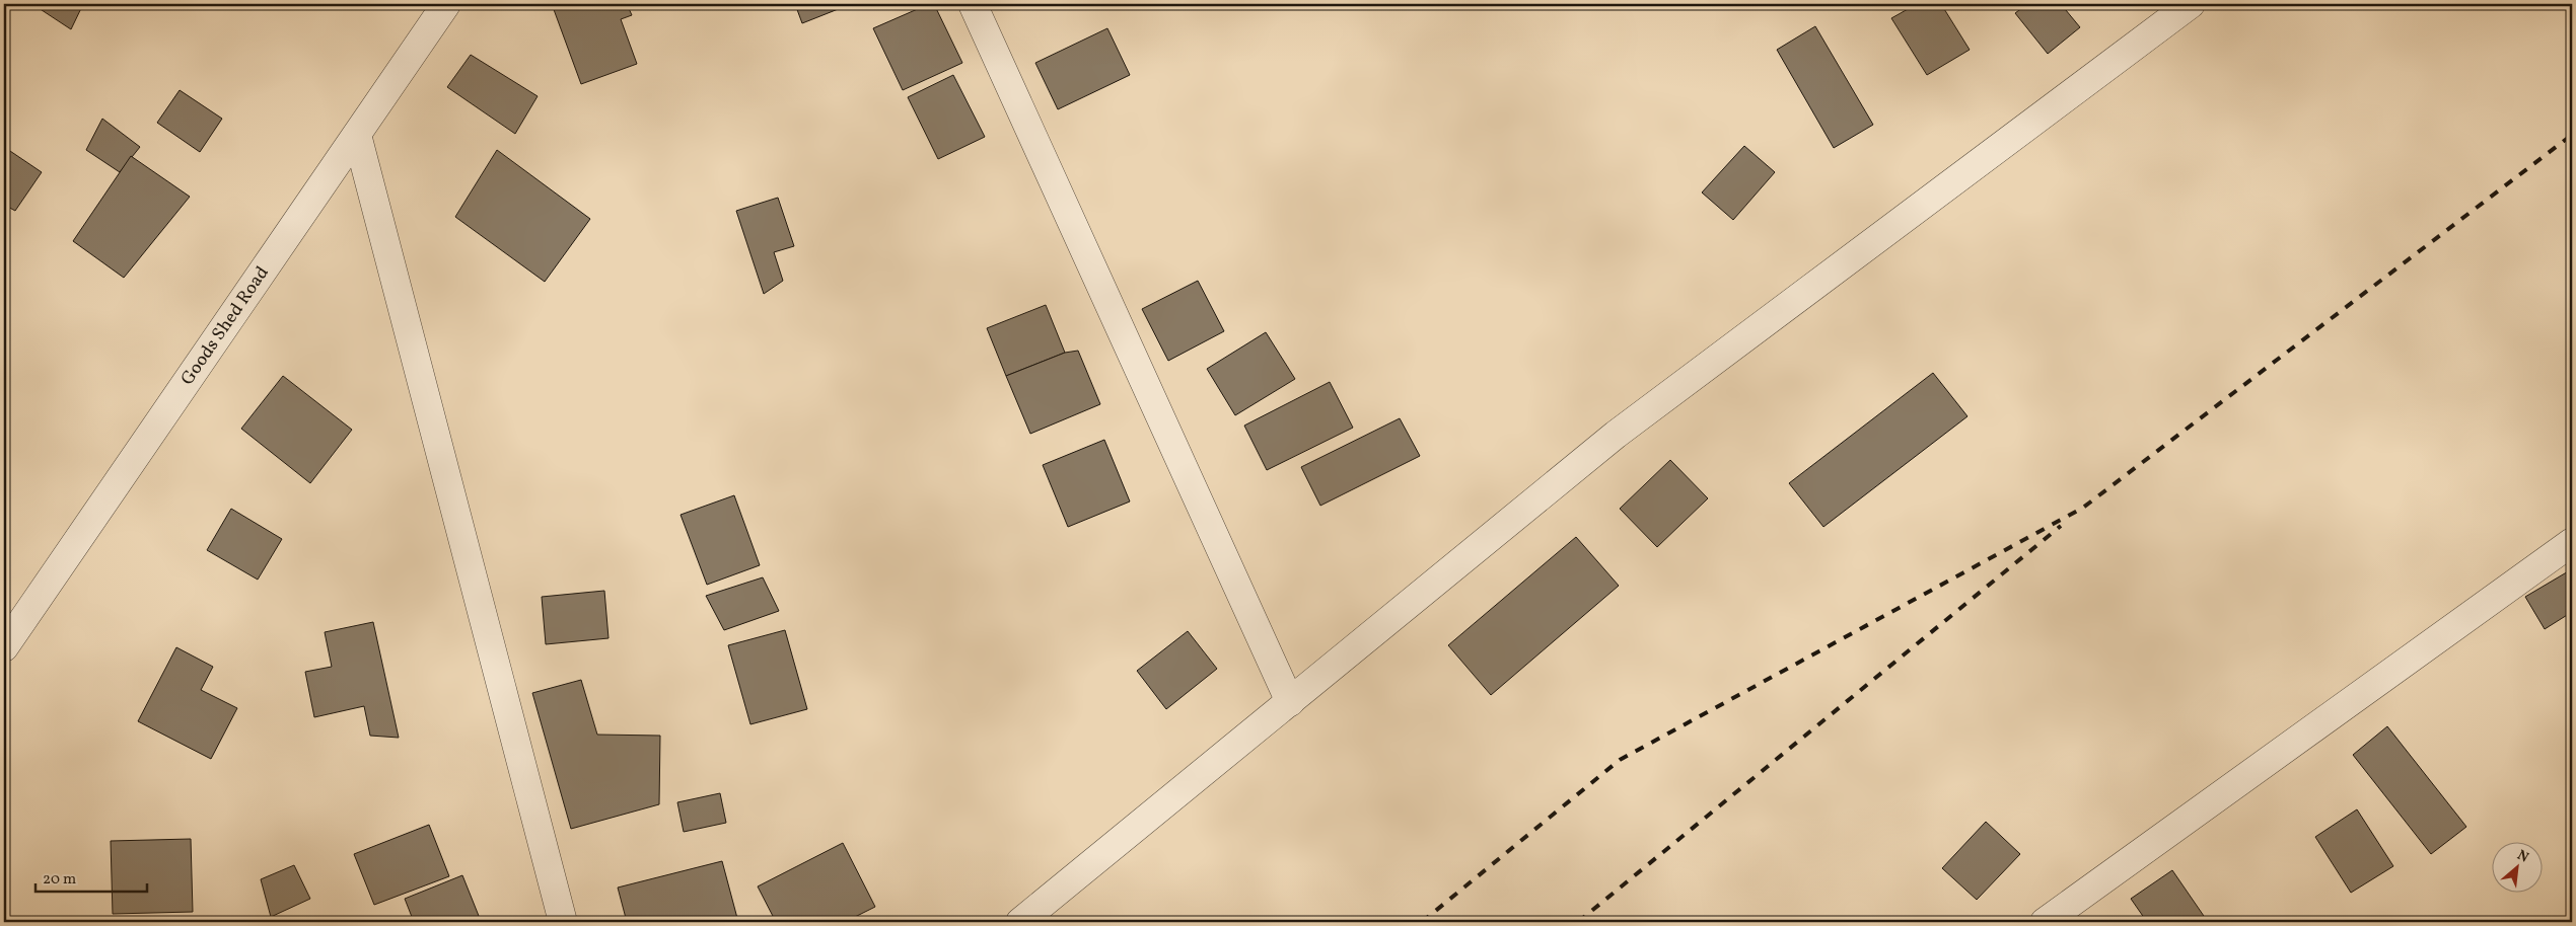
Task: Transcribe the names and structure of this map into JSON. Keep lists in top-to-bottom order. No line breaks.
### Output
{"streets":{"street":["Goods Shed Road"]},"scale_bar":"20 m","north":"top right"}
